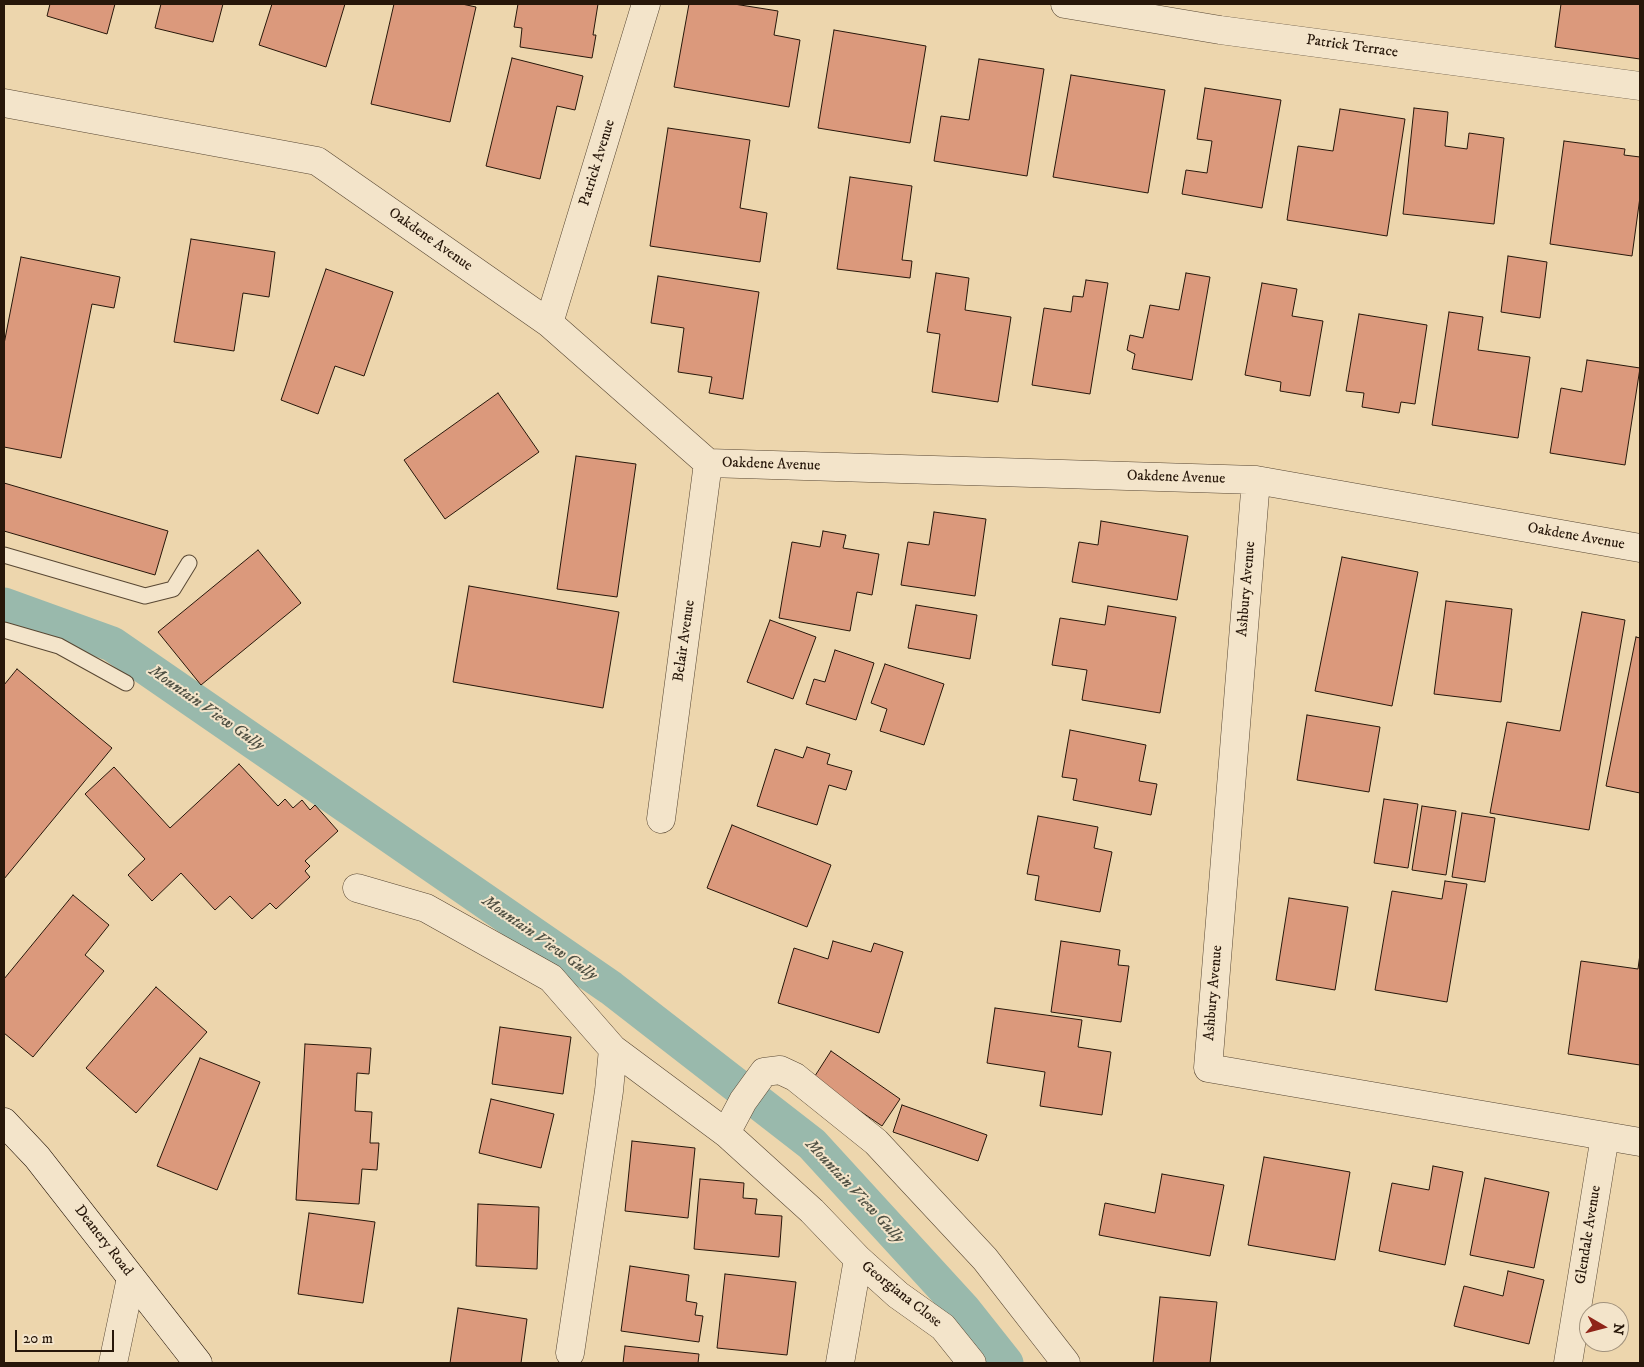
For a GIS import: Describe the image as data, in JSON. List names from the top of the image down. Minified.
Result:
{"streets":{"street":["Patrick Terrace","Patrick Avenue","Oakdene Avenue","Ashbury Avenue","Belair Avenue","Glendale Avenue","Deanery Road","Georgiana Close"]},"crossings":[["Patrick Avenue","Oakdene Avenue"],["Oakdene Avenue","Ashbury Avenue"],["Oakdene Avenue","Belair Avenue"],["Ashbury Avenue","Glendale Avenue"]],"water":["Mountain View Gully"],"scale_bar":"20 m","north":"right"}
